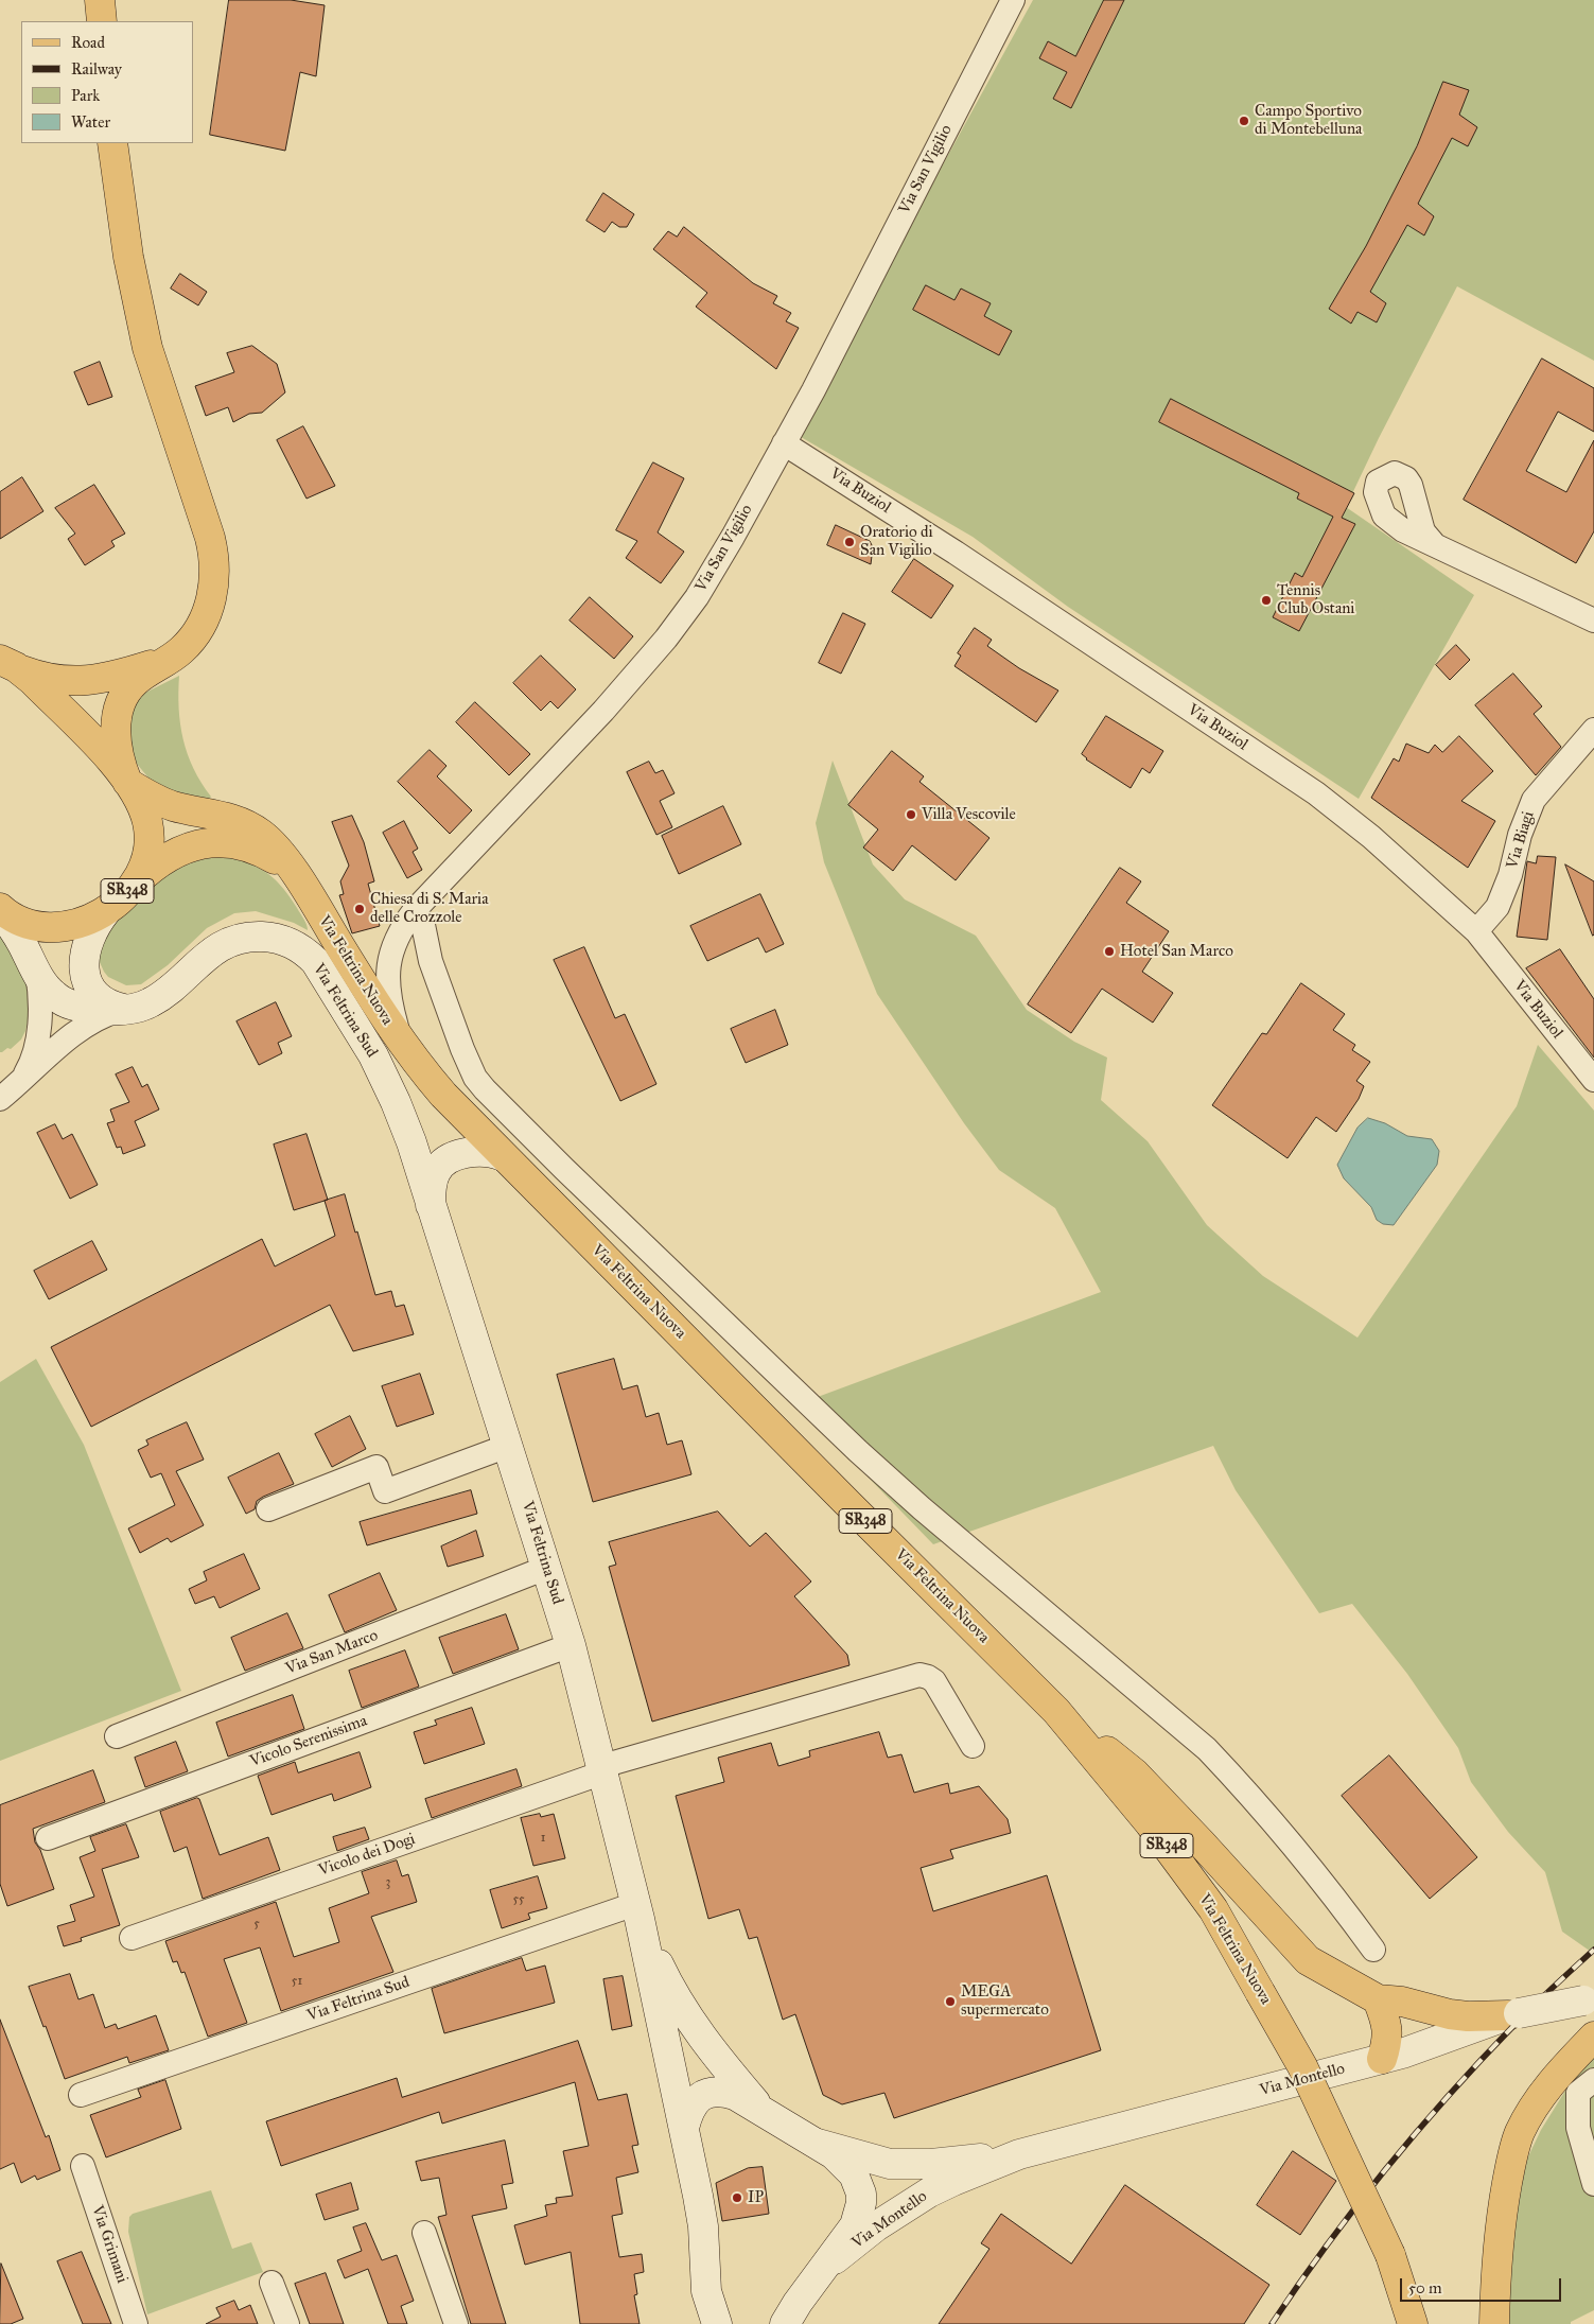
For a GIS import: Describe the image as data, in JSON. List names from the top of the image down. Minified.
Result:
{"streets":{"main road":["SR348","Via Feltrina Nuova","Via Feltrina Sud","Via Montello"],"street":["Via San Vigilio","Via Buziol","Via Biagi","Via San Marco","Vicolo Serenissima","Vicolo dei Dogi","Via Grimani"]},"crossings":[["Via San Vigilio","Via Buziol"],["Via San Vigilio","Via Feltrina Nuova"],["Via Buziol","Via Biagi"],["SR348","Via Feltrina Nuova"],["SR348","Via Feltrina Sud"],["Via Feltrina Nuova","Via Feltrina Sud"],["Via Feltrina Sud","Via San Marco"],["Via Feltrina Sud","Vicolo Serenissima"],["Via Feltrina Sud","Vicolo dei Dogi"]],"places":["Campo Sportivo di Montebelluna","Oratorio di San Vigilio","Tennis Club Ostani","Villa Vescovile","Chiesa di S. Maria delle Crozzole","Hotel San Marco","MEGA supermercato","IP"],"house_numbers":["1","3","55","5","51"],"legend":["Road","Railway","Park","Water"],"scale_bar":"50 m"}
